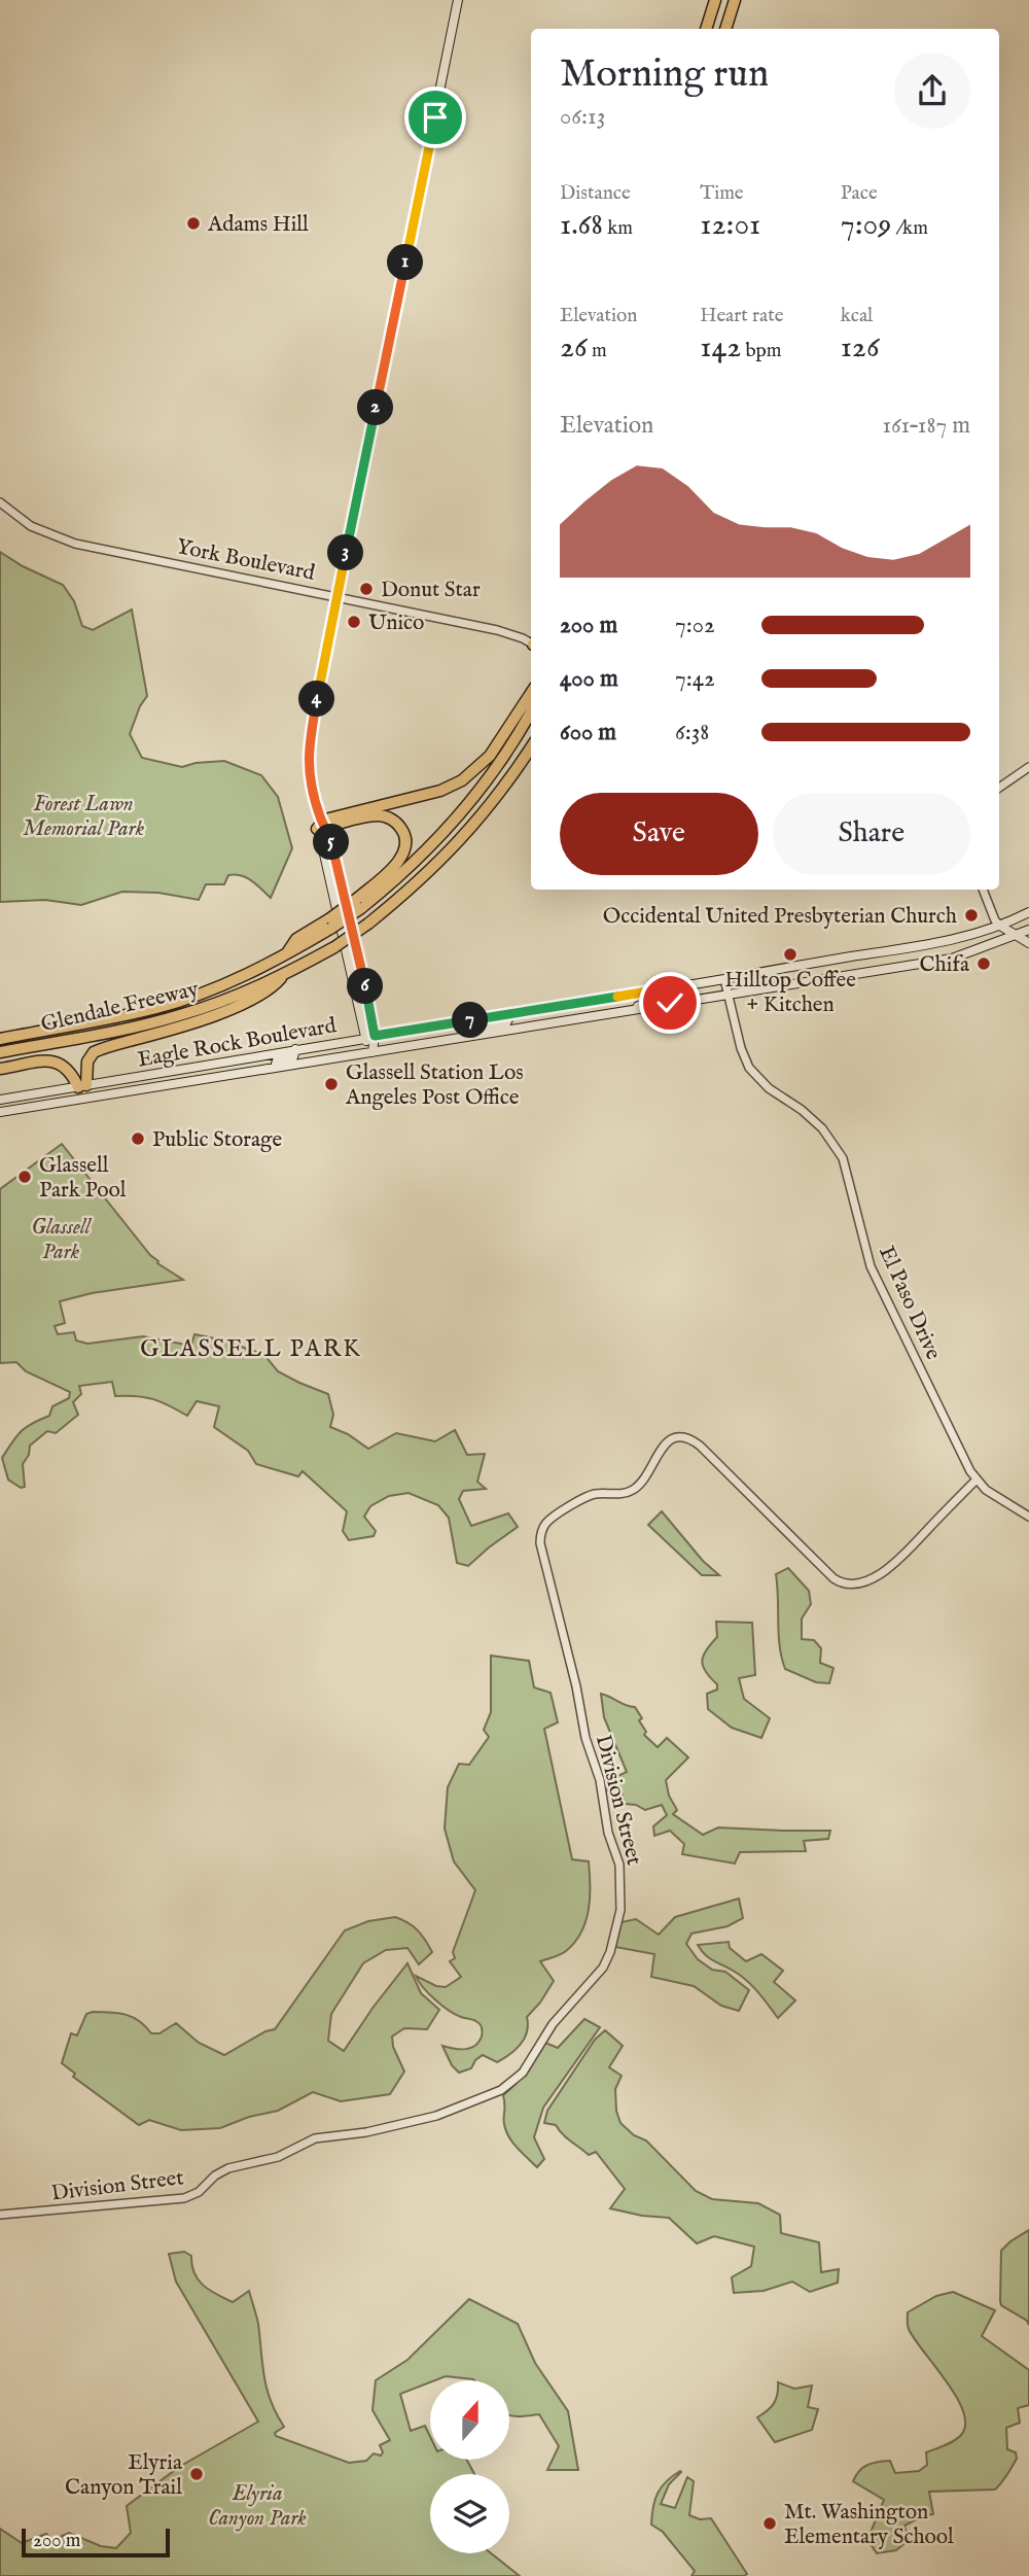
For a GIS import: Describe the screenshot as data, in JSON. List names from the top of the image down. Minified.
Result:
{"streets":{"highway":["Glendale Freeway"],"main road":["Eagle Rock Boulevard"],"street":["York Boulevard","El Paso Drive","Division Street"]},"crossings":[["Eagle Rock Boulevard","El Paso Drive"],["El Paso Drive","Division Street"]],"districts":["GLASSELL PARK"],"parks":["Forest Lawn Memorial Park","Glassell Park","Elyria Canyon Park"],"places":["Adams Hill","Donut Star","Unico","Occidental United Presbyterian Church","Hilltop Coffee + Kitchen","Chifa","Glassell Station Los Angeles Post Office","Public Storage","Glassell Park Pool","Elyria Canyon Trail","Mt. Washington Elementary School"],"scale_bar":"200 m","north":"top","page":{"heading":["Morning run","06:13"],"stats":[["Distance","1.68 km"],["Time","12:01"],["Pace","7:09 /km"],["Elevation","26 m"],["Heart rate","142 bpm"],["kcal","126"]],"pins":["1","2","3","4","5","6","7"],"chart":["Elevation","161–187 m"],"list":[{"name":"200 m","note":"7:02"},{"name":"400 m","note":"7:42"},{"name":"600 m","note":"6:38"}],"buttons":["Save","Share"],"scale":"200 m"}}
